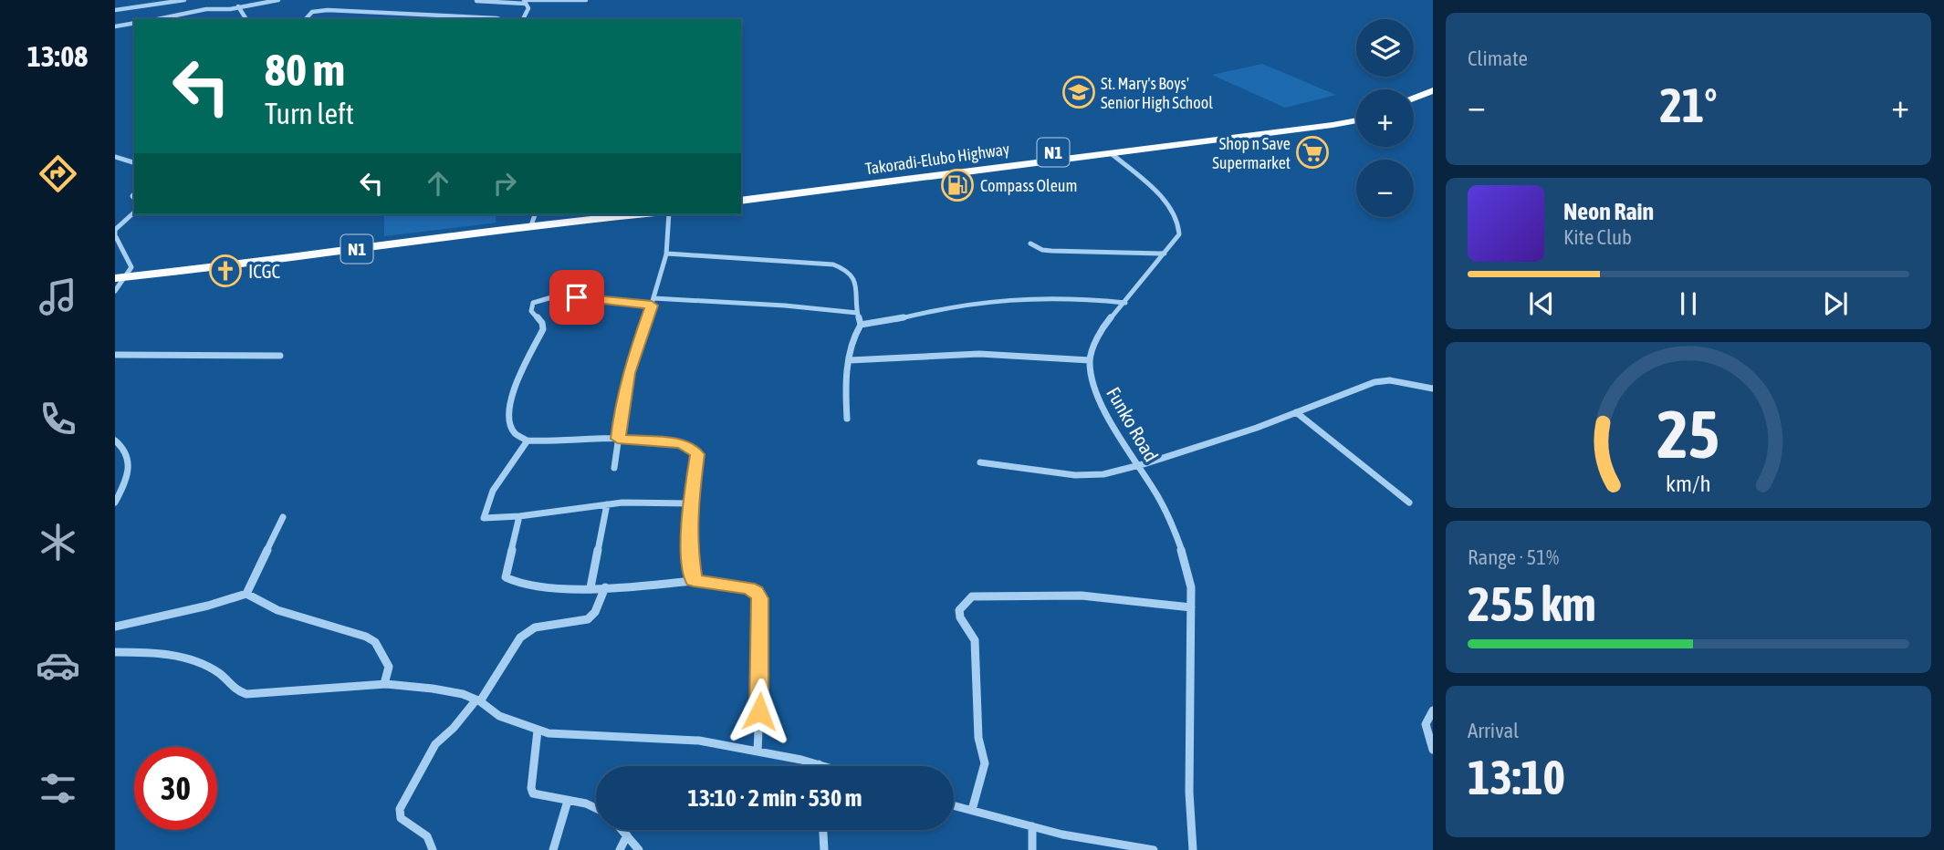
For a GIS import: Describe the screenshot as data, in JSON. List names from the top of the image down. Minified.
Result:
{"streets":{"highway":["N1","Takoradi-Elubo Highway"],"street":["Funko Road"]},"places":{"school or university":["St. Mary's Boys' Senior High School"],"supermarket":["Shop n Save Supermarket"],"fuel station":["Compass Oleum"],"church":["ICGC"]},"page":{"tabs":"13:08","tile":["Climate",["Range · 51%","255 km"],["Arrival","13:10"]],"map_buttons":["+","−"],"turn":["80 m","Turn left"],"heat":["−","21°","+"],"song":["Neon Rain","Kite Club"],"limit":"30","trip":"13:10 · 2 min · 530 m","gauge":["25","km/h"]}}
